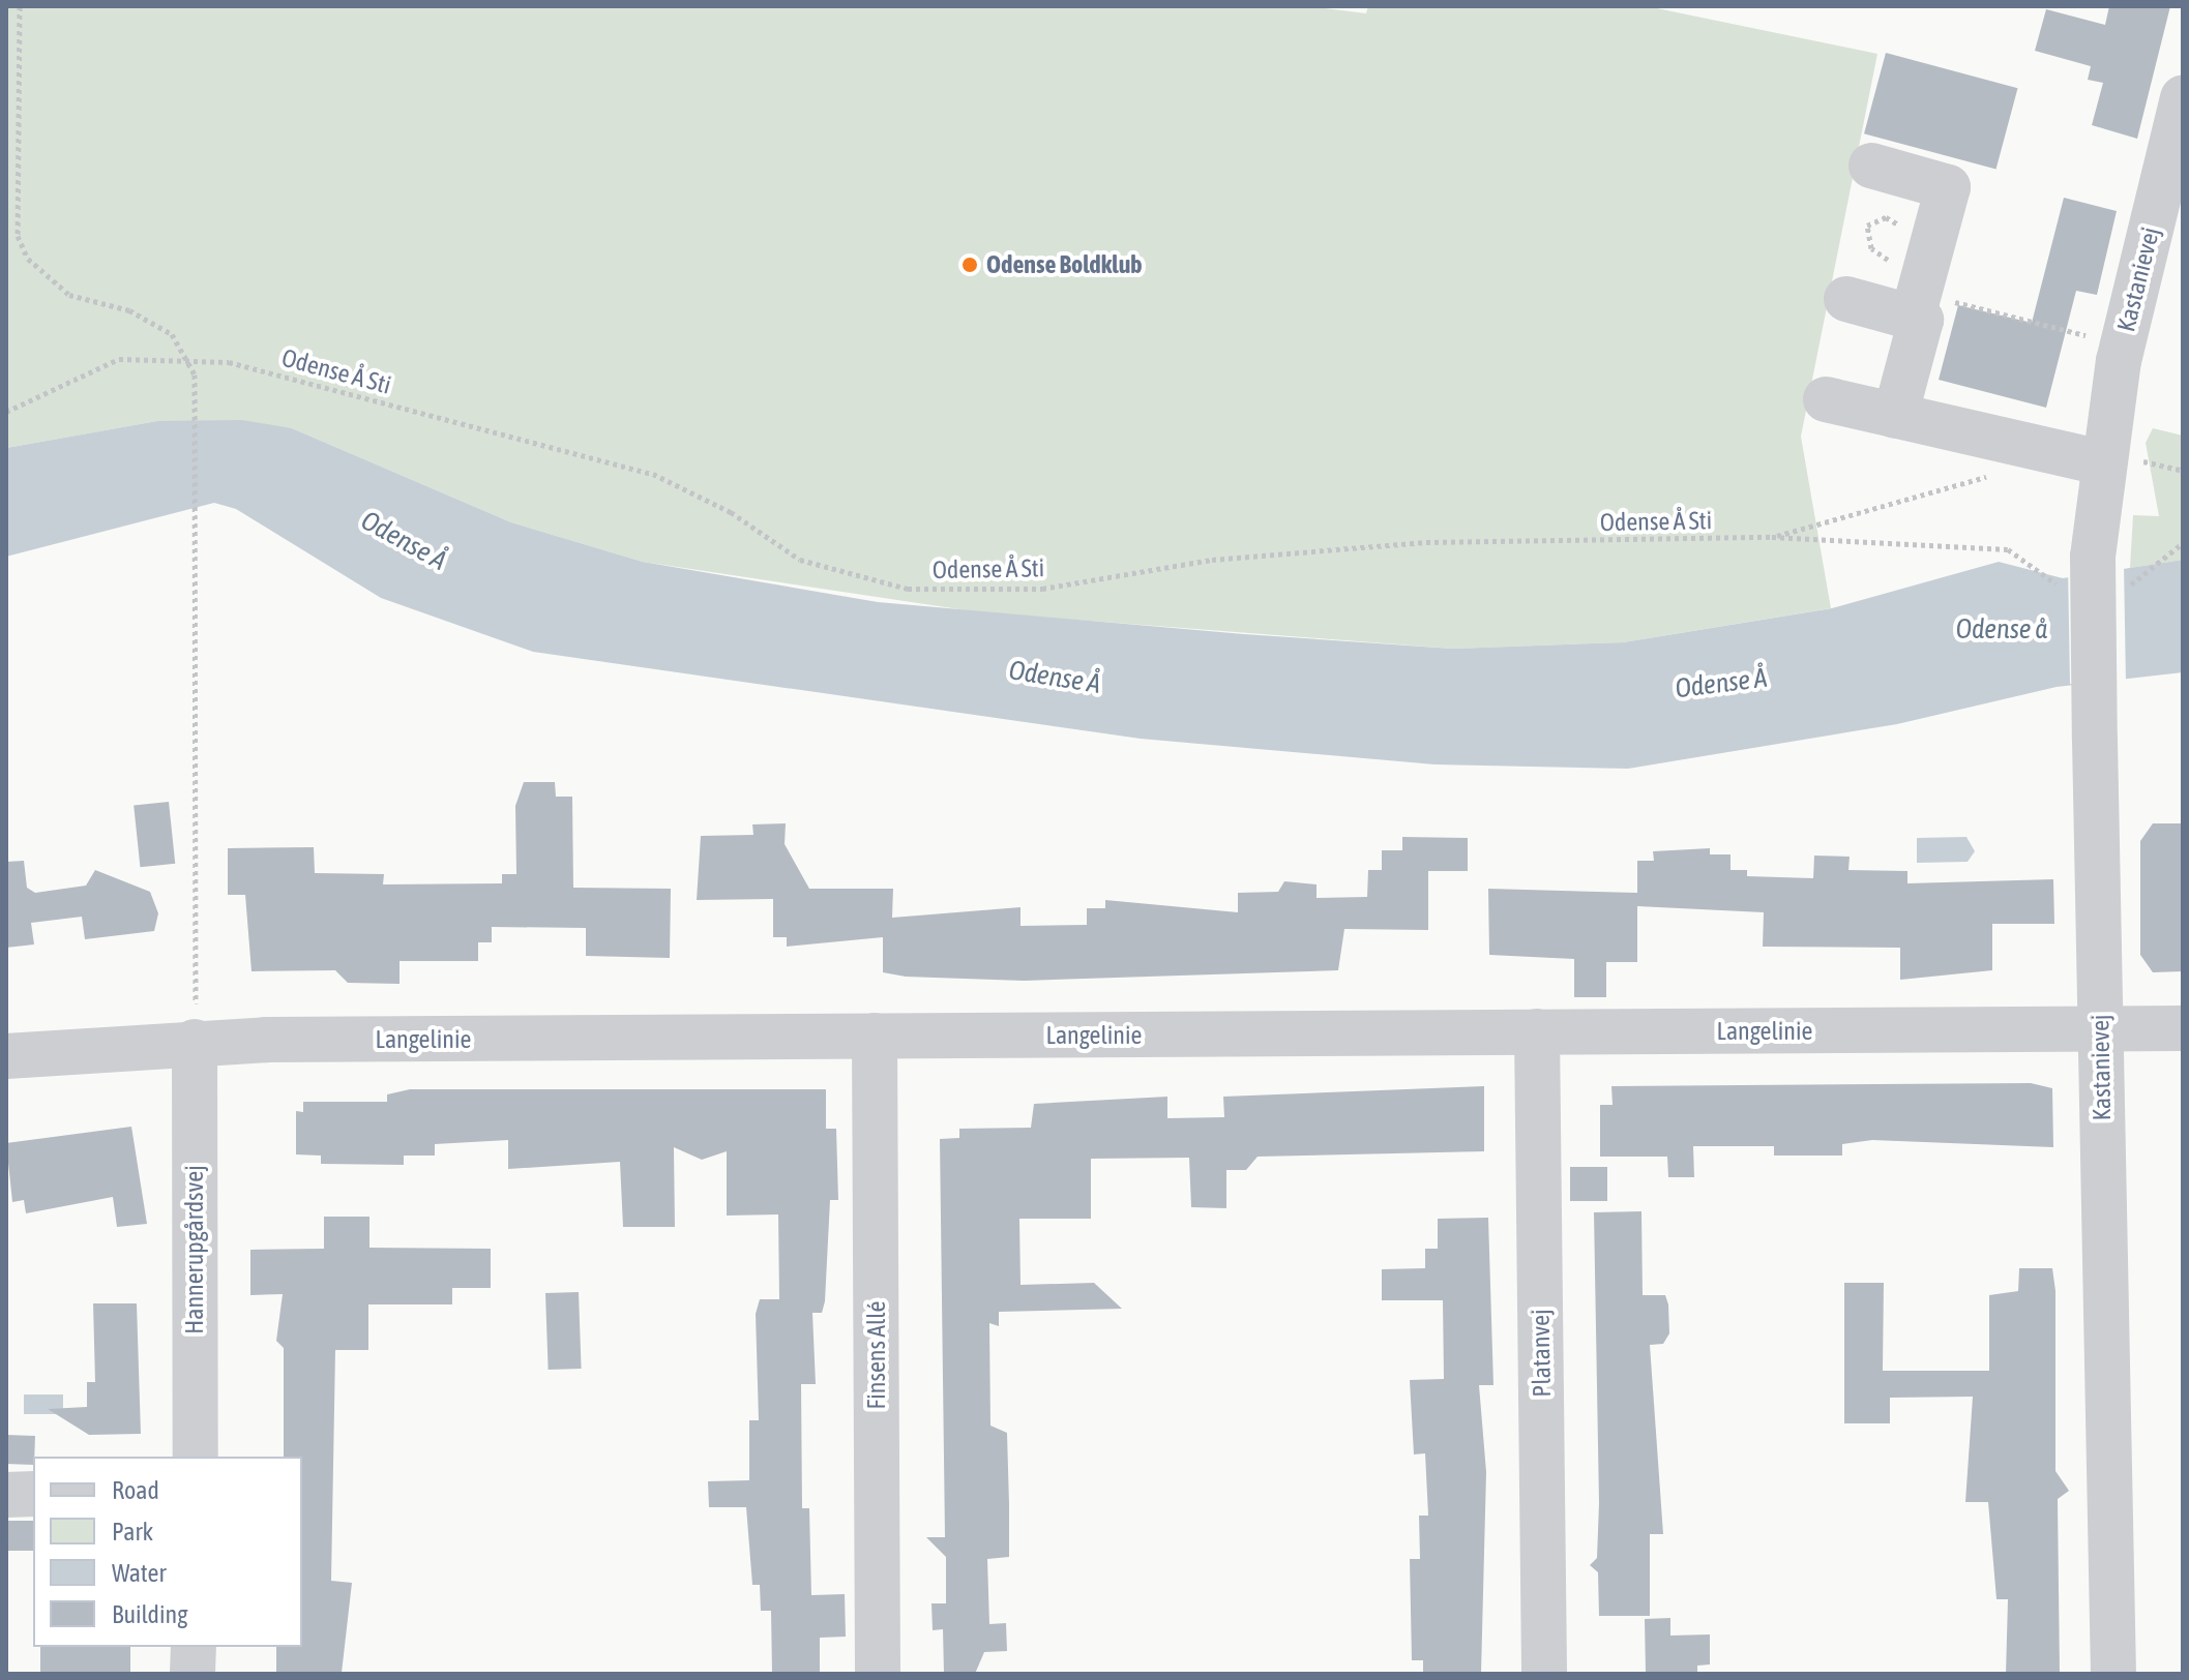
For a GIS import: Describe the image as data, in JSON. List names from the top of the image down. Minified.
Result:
{"streets":{"street":["Kastanievej","Langelinie","Hannerupgårdsvej","Platanvej","Finsens Allé"],"path":["Odense Å Sti"]},"crossings":[["Kastanievej","Langelinie"],["Langelinie","Hannerupgårdsvej"],["Langelinie","Platanvej"],["Langelinie","Finsens Allé"]],"water":["Odense Å","Odense å"],"places":["Odense Boldklub"],"legend":["Road","Park","Water","Building"]}
